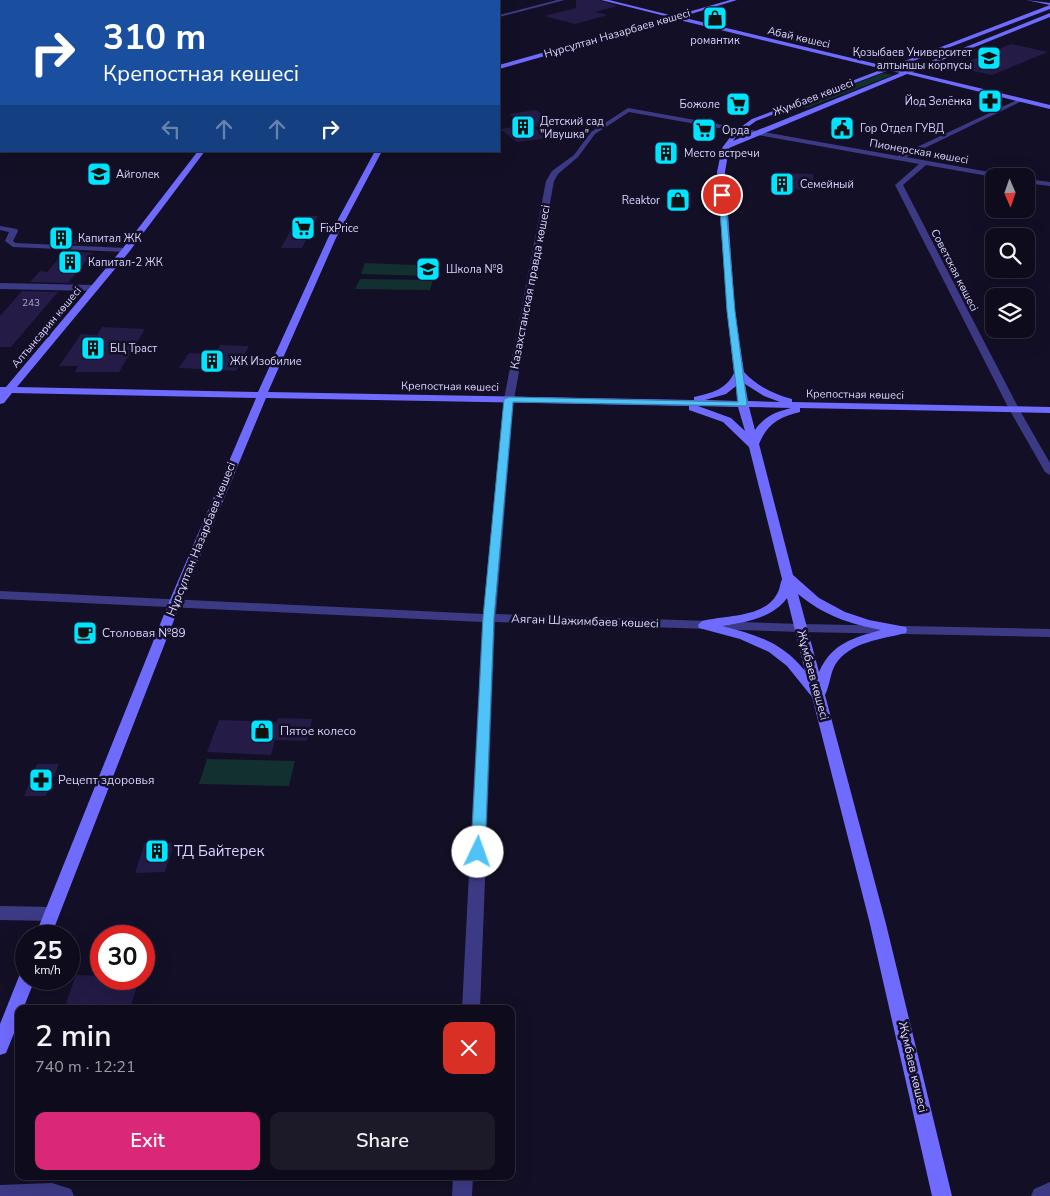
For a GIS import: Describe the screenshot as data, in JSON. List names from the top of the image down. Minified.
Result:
{"streets":{"main road":["Нұрсұлтан Назарбаев көшесі","Абай көшесі","Жұмбаев көшесі","Алтынсарин көшесі","Крепостная көшесі"],"street":["Пионерская көшесі","Советская көшесі","Казахстанская правда көшесі","Аяган Шажимбаев көшесі"]},"crossings":[["Нұрсұлтан Назарбаев көшесі","Абай көшесі"],["Нұрсұлтан Назарбаев көшесі","Крепостная көшесі"],["Нұрсұлтан Назарбаев көшесі","Аяган Шажимбаев көшесі"],["Абай көшесі","Жұмбаев көшесі"],["Жұмбаев көшесі","Пионерская көшесі"],["Жұмбаев көшесі","Крепостная көшесі"],["Жұмбаев көшесі","Аяган Шажимбаев көшесі"],["Пионерская көшесі","Советская көшесі"],["Пионерская көшесі","Казахстанская правда көшесі"],["Советская көшесі","Крепостная көшесі"],["Казахстанская правда көшесі","Крепостная көшесі"],["Казахстанская правда көшесі","Аяган Шажимбаев көшесі"],["Алтынсарин көшесі","Крепостная көшесі"]],"places":{"shop":["романтик","Reaktor","Пятое колесо"],"school or university":["Қозыбаев Университет алтыншы корпусы","Айголек","Школа №8"],"pharmacy":["Йод Зелёнка","Рецепт здоровья"],"supermarket":["Божоле","Орда","FixPrice"],"building":["Детский сад \"Ивушка\"","Место встречи","Семейный","Капитал ЖК","Капитал-2 ЖК","БЦ Траст","ЖК Изобилие","ТД Байтерек"],"public building":["Гор Отдел ГУВД"],"cafe":["Столовая №89"]},"house_numbers":["243"],"north":"bottom","page":{"turn":["310 m","Крепостная көшесі"],"speed":"25 km/h","limit":"30","heading":["2 min","740 m · 12:21"],"buttons":["Exit","Share"]}}
